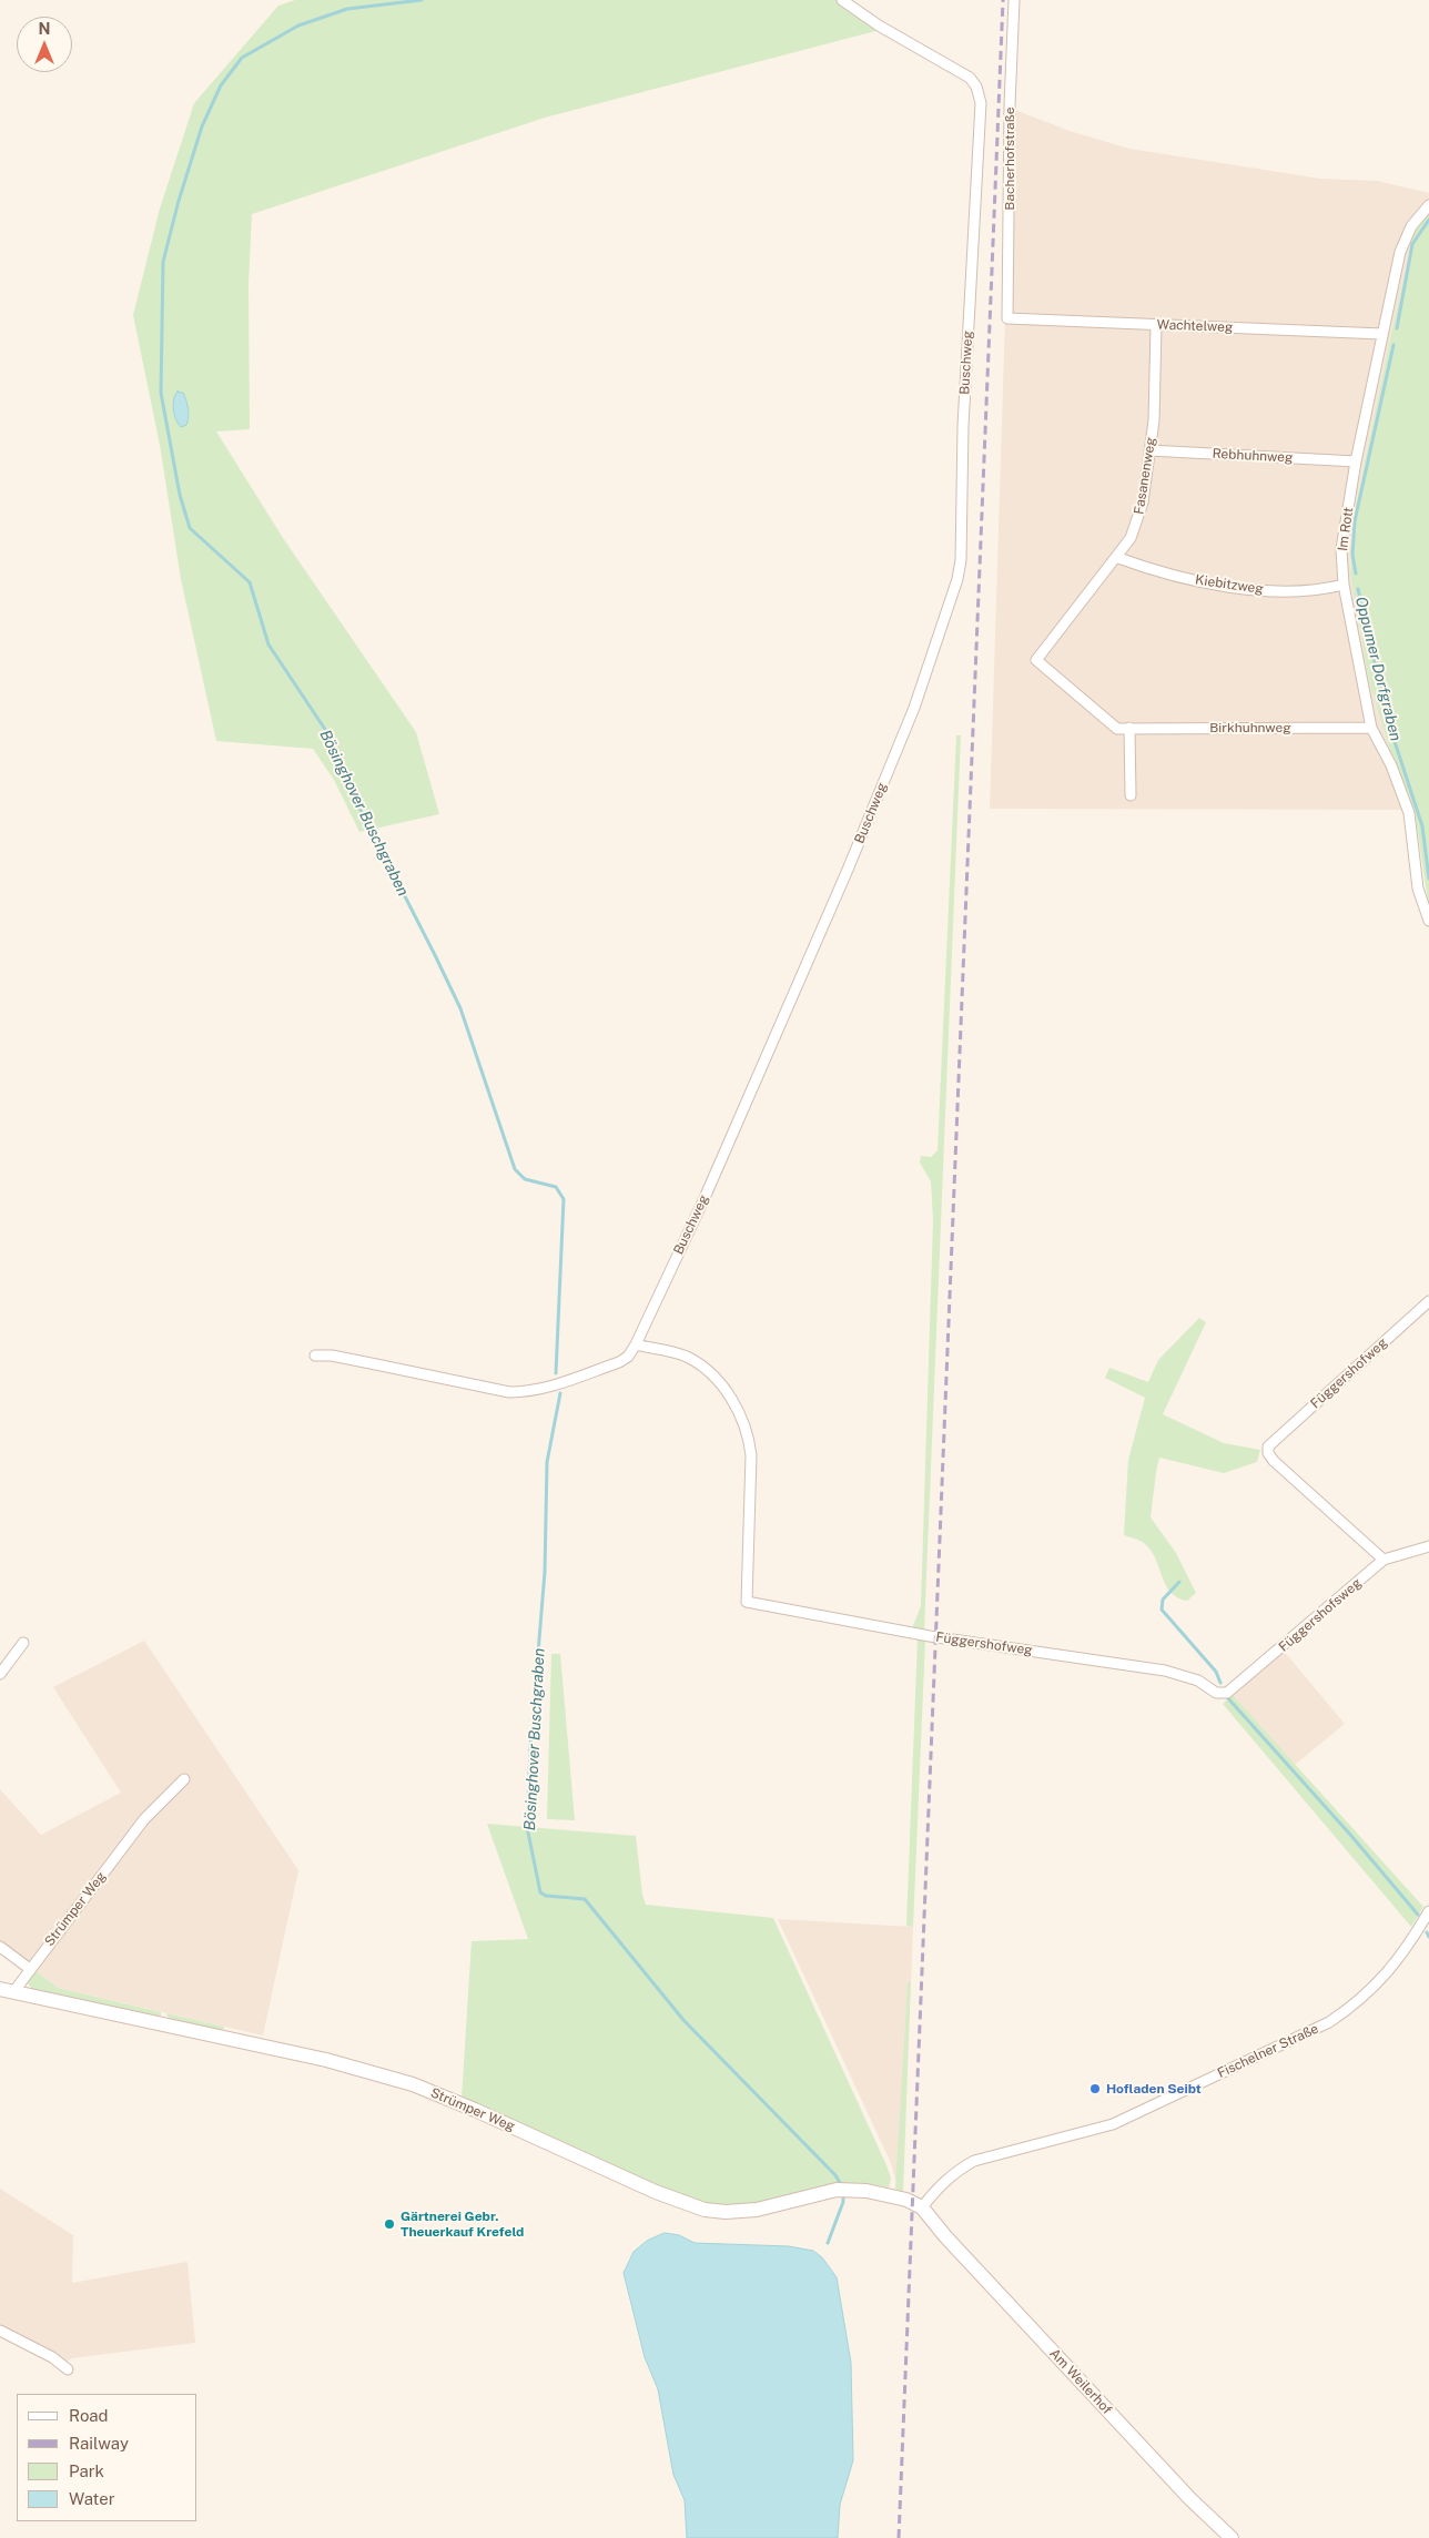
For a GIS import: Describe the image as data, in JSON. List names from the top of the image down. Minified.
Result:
{"streets":{"street":["Bacherhofstraße","Wachtelweg","Buschweg","Rebhuhnweg","Fasanenweg","Im Rott","Kiebitzweg","Birkhuhnweg","Függershofweg","Függershofsweg","Strümper Weg","Fischelner Straße","Am Weilerhof"]},"crossings":[["Bacherhofstraße","Wachtelweg"],["Wachtelweg","Fasanenweg"],["Wachtelweg","Im Rott"],["Buschweg","Függershofweg"],["Rebhuhnweg","Fasanenweg"],["Rebhuhnweg","Im Rott"],["Fasanenweg","Kiebitzweg"],["Fasanenweg","Birkhuhnweg"],["Im Rott","Kiebitzweg"],["Im Rott","Birkhuhnweg"],["Függershofweg","Függershofsweg"],["Strümper Weg","Fischelner Straße"],["Strümper Weg","Am Weilerhof"],["Fischelner Straße","Am Weilerhof"]],"water":["Oppumer Dorfgraben","Bösinghover Buschgraben"],"places":["Hofladen Seibt","Gärtnerei Gebr. Theuerkauf Krefeld"],"legend":["Road","Railway","Park","Water"],"north":"top"}
